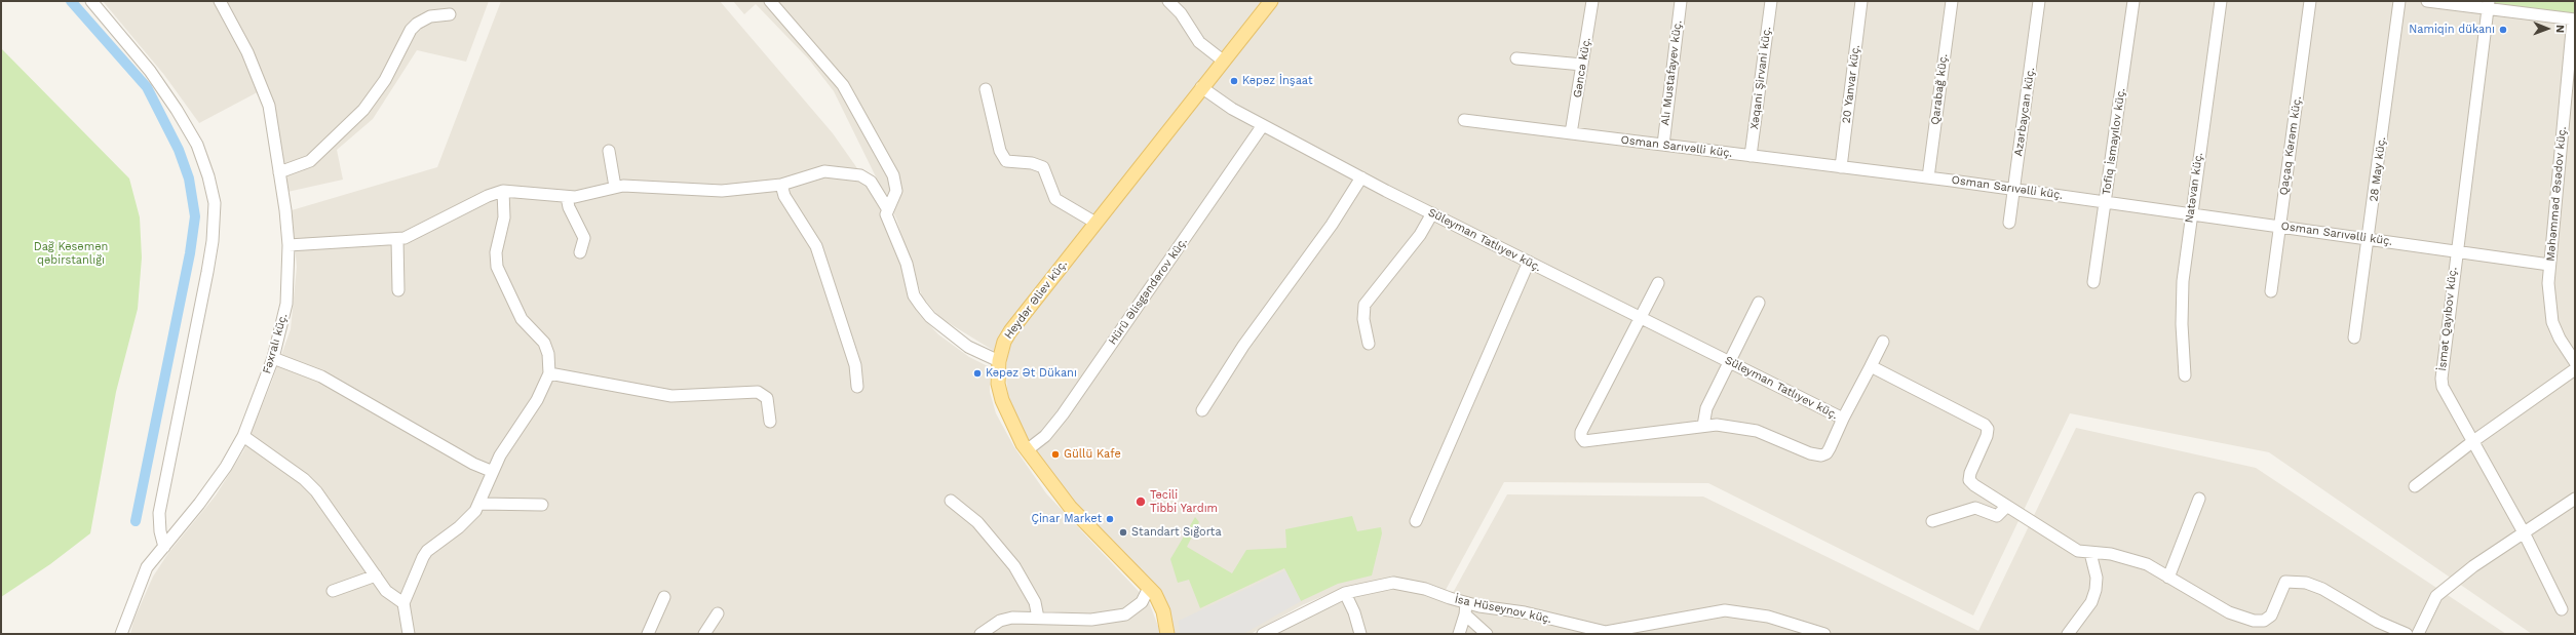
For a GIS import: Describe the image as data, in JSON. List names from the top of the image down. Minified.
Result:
{"streets":{"main road":["Heydər Əliev küç."],"street":["Gəncə küç.","Alı Mustafayev küç.","Xəqani Şirvani küç.","20 Yanvar küç.","Qarabağ küç.","Azərbaycan küç.","Tofiq İsmayılov küç.","Qaçaq Kərəm küç.","Osman Sarıvəlli küç.","28 May küç.","Natəvan küç.","Məhəmməd Əsədov küç.","Süleyman Tatlıyev küç.","Hürü Əlisgəndərov küç.","İsmət Qayıbov küç.","Fəxralı küç.","İsa Hüseynov küç."]},"crossings":[["Gəncə küç.","Osman Sarıvəlli küç."],["Alı Mustafayev küç.","Osman Sarıvəlli küç."],["Xəqani Şirvani küç.","Osman Sarıvəlli küç."],["20 Yanvar küç.","Osman Sarıvəlli küç."],["Qarabağ küç.","Osman Sarıvəlli küç."],["Azərbaycan küç.","Osman Sarıvəlli küç."],["Tofiq İsmayılov küç.","Osman Sarıvəlli küç."],["Qaçaq Kərəm küç.","Osman Sarıvəlli küç."],["Osman Sarıvəlli küç.","28 May küç."],["Osman Sarıvəlli küç.","Natəvan küç."],["Osman Sarıvəlli küç.","Məhəmməd Əsədov küç."],["Osman Sarıvəlli küç.","İsmət Qayıbov küç."],["Süleyman Tatlıyev küç.","Hürü Əlisgəndərov küç."],["Süleyman Tatlıyev küç.","Heydər Əliev küç."],["Hürü Əlisgəndərov küç.","Heydər Əliev küç."]],"parks":["Dağ Kəsəmən qəbirstanlığı"],"places":["Namiqin dükanı","Kəpəz İnşaat","Kəpəz Ət Dükanı","Güllü Kafe","Təcili Tibbi Yardım","Çinar Market","Standart Sığorta"],"north":"right"}
